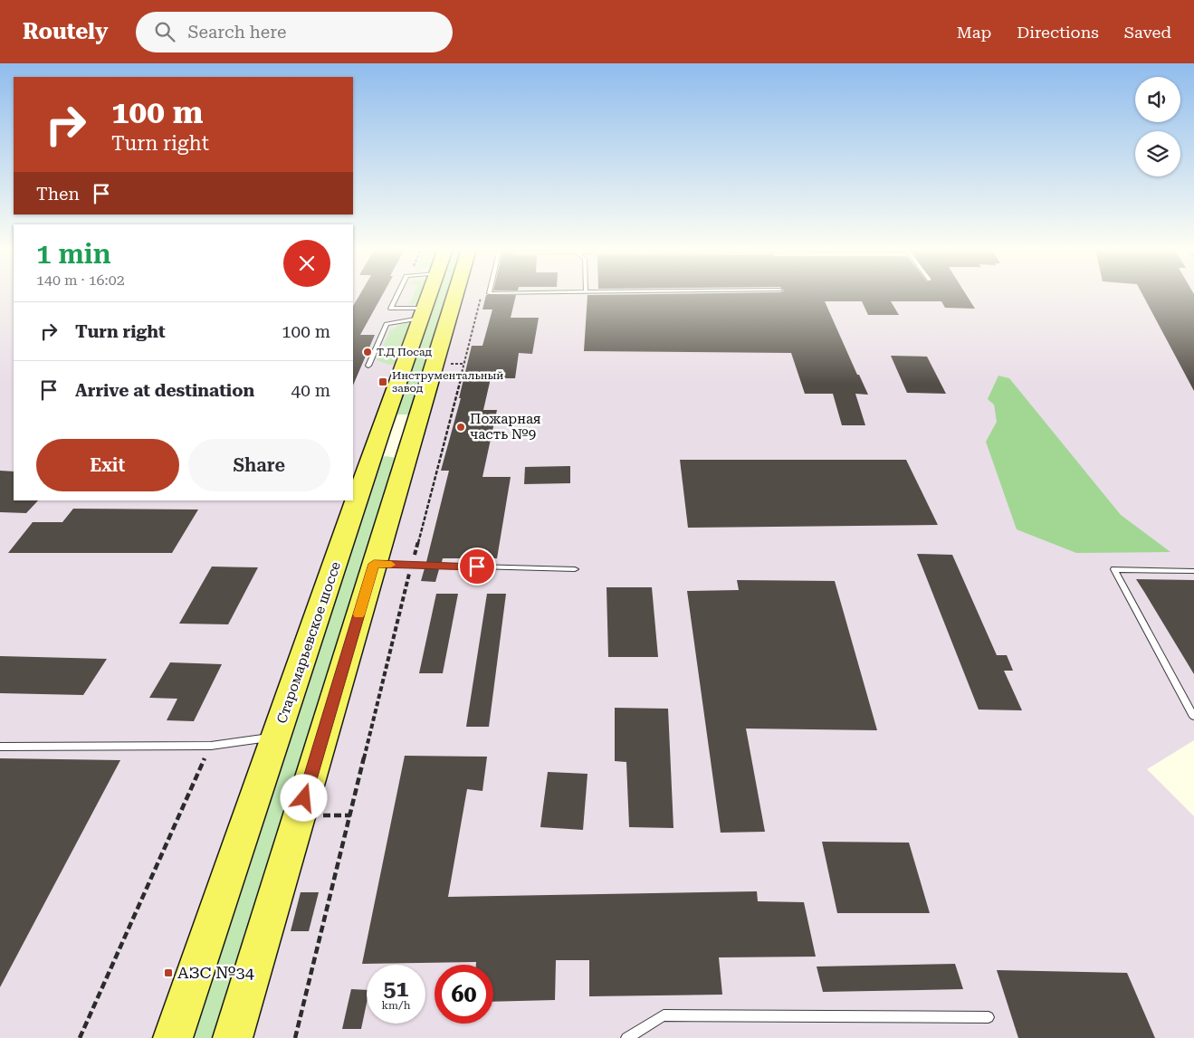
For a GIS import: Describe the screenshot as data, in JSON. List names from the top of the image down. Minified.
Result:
{"streets":{"main road":["Старомарьевское шоссе"]},"places":{"other":["Т.Д Посад","Пожарная часть №9"],"transit":["Инструментальный завод","АЗС №34"]},"page":{"header":"Routely","search":"Search here","nav":["Map","Directions","Saved"],"turn":["100 m","Turn right"],"then":"Then","heading":["1 min","140 m · 16:02"],"list":[{"name":"Turn right","value":"100 m"},{"name":"Arrive at destination","value":"40 m"}],"buttons":["Exit","Share"],"speed":"51 km/h","limit":"60"}}
